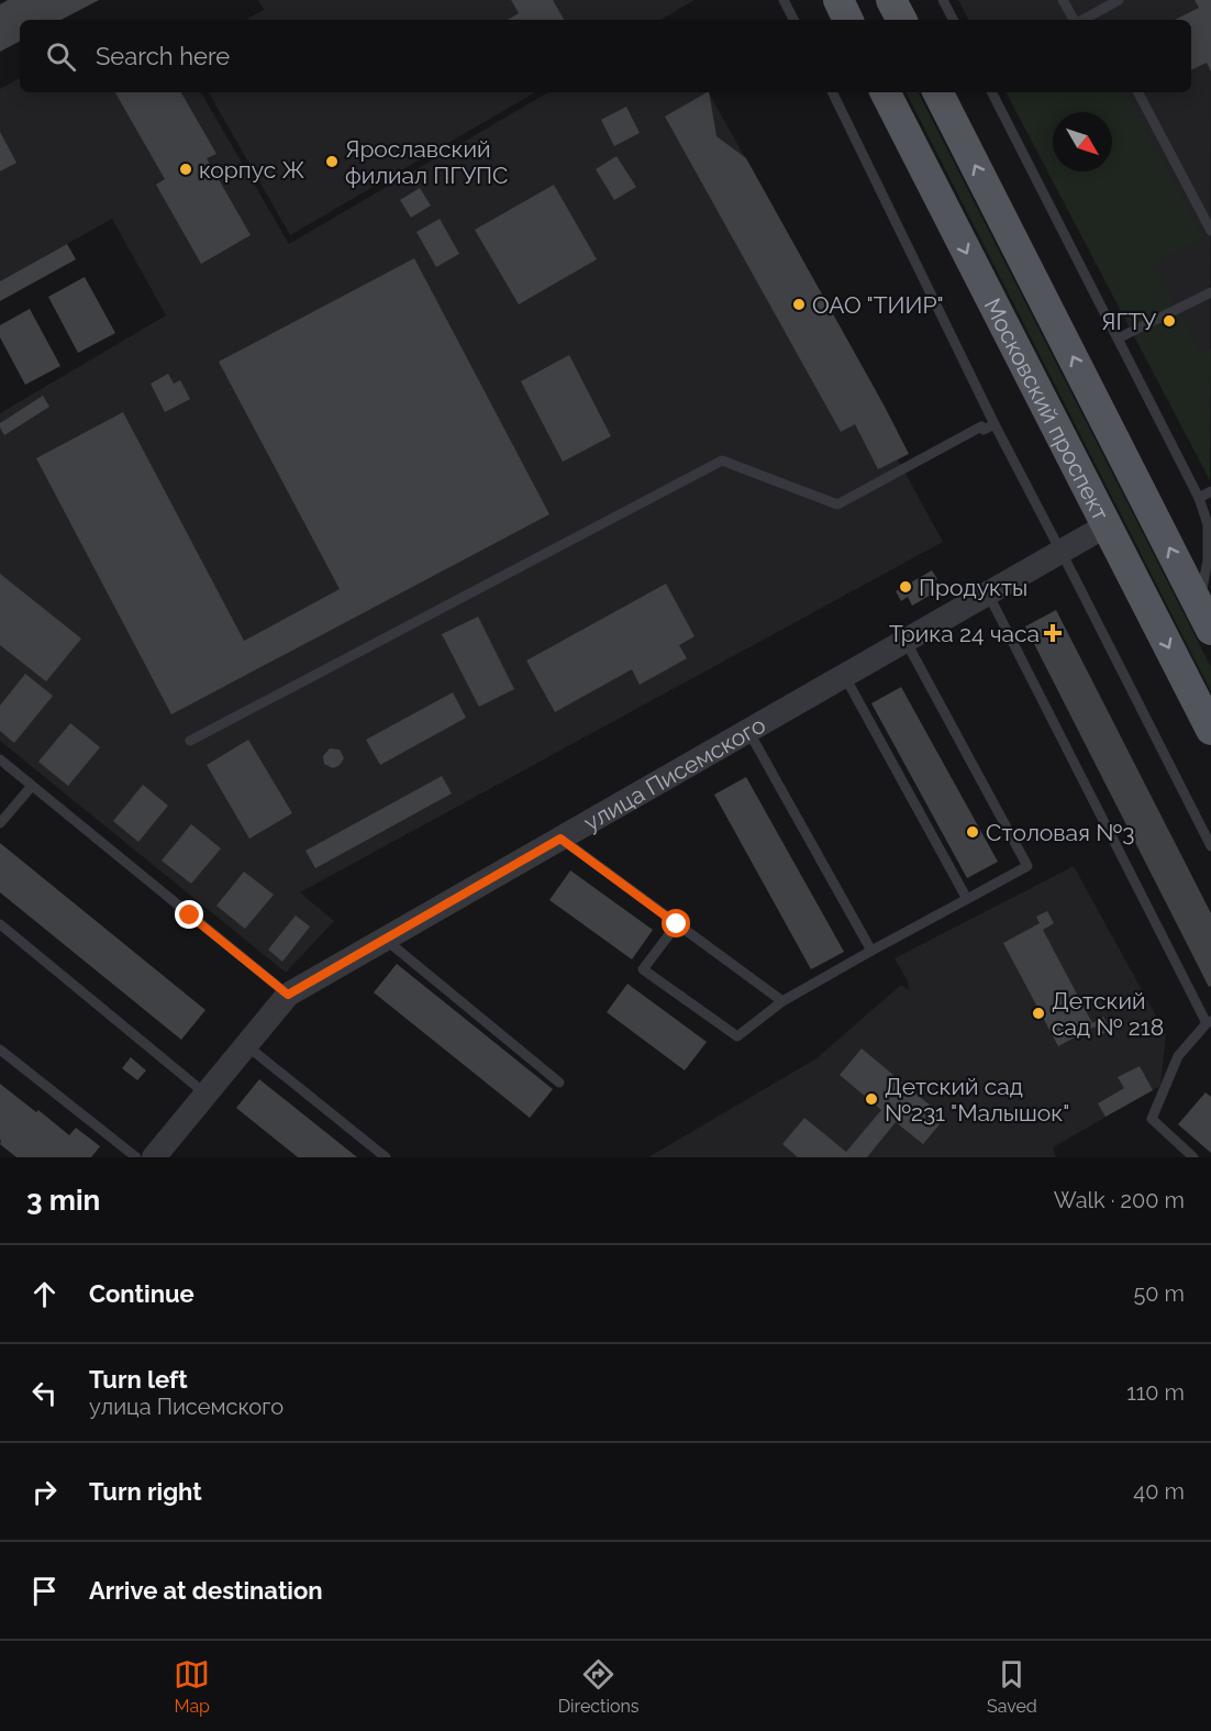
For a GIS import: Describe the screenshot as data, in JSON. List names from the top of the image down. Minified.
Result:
{"streets":{"main road":["Московский проспект"],"street":["улица Писемского"]},"crossings":[["Московский проспект","улица Писемского"]],"places":{"other":["Ярославский филиал ПГУПС","корпус Ж","ОАО \"ТИИР\"","ЯГТУ","Продукты","Столовая №3","Детский сад № 218","Детский сад №231 \"Малышок\""],"health":["Трика 24 часа"]},"north":"bottom right","page":{"search":"Search here","heading":["3 min","Walk · 200 m"],"list":[["Continue","50 m"],["Turn left","улица Писемского","110 m"],["Turn right","40 m"],"Arrive at destination"],"nav":["Map","Directions","Saved"]}}
